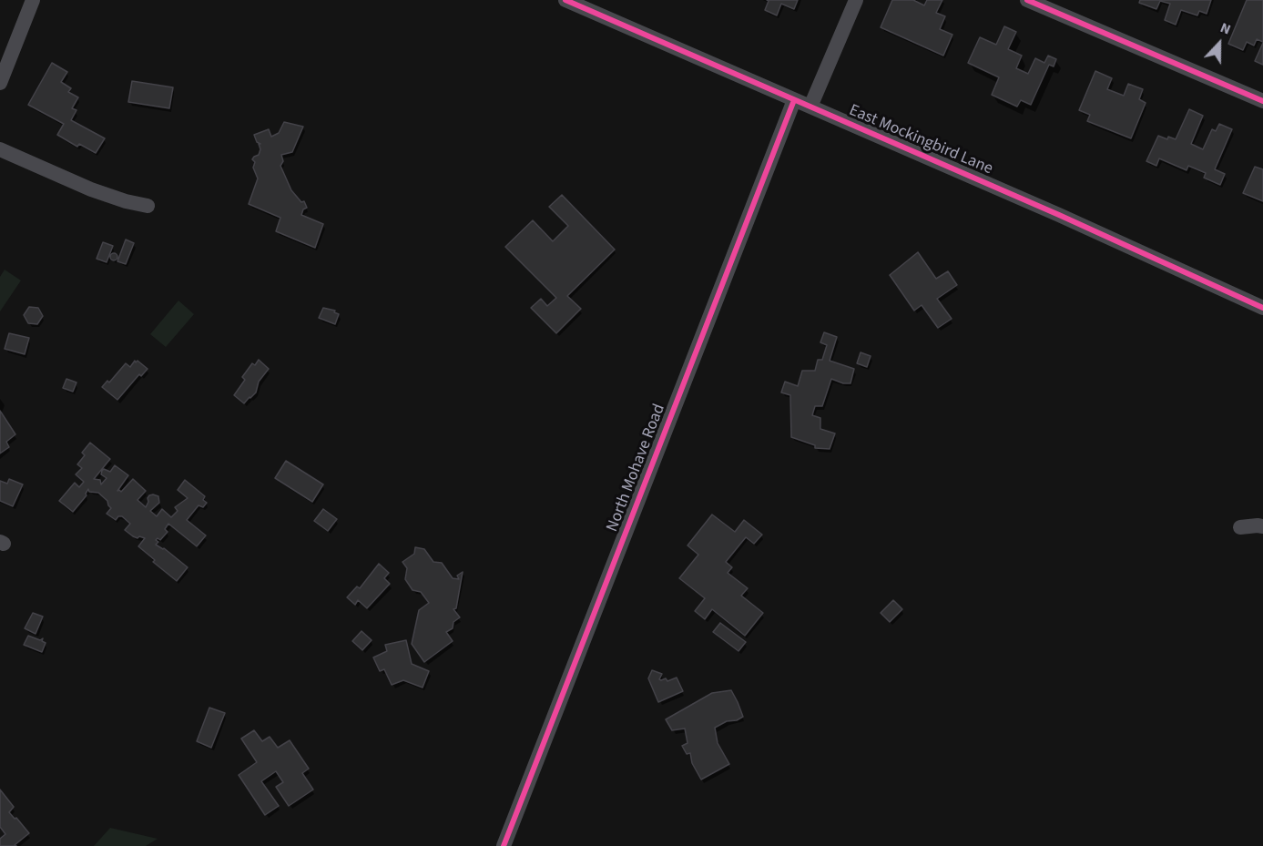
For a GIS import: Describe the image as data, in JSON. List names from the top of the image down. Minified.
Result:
{"streets":{"street":["East Mockingbird Lane","North Mohave Road"]},"crossings":[["East Mockingbird Lane","North Mohave Road"]],"north":"top"}
